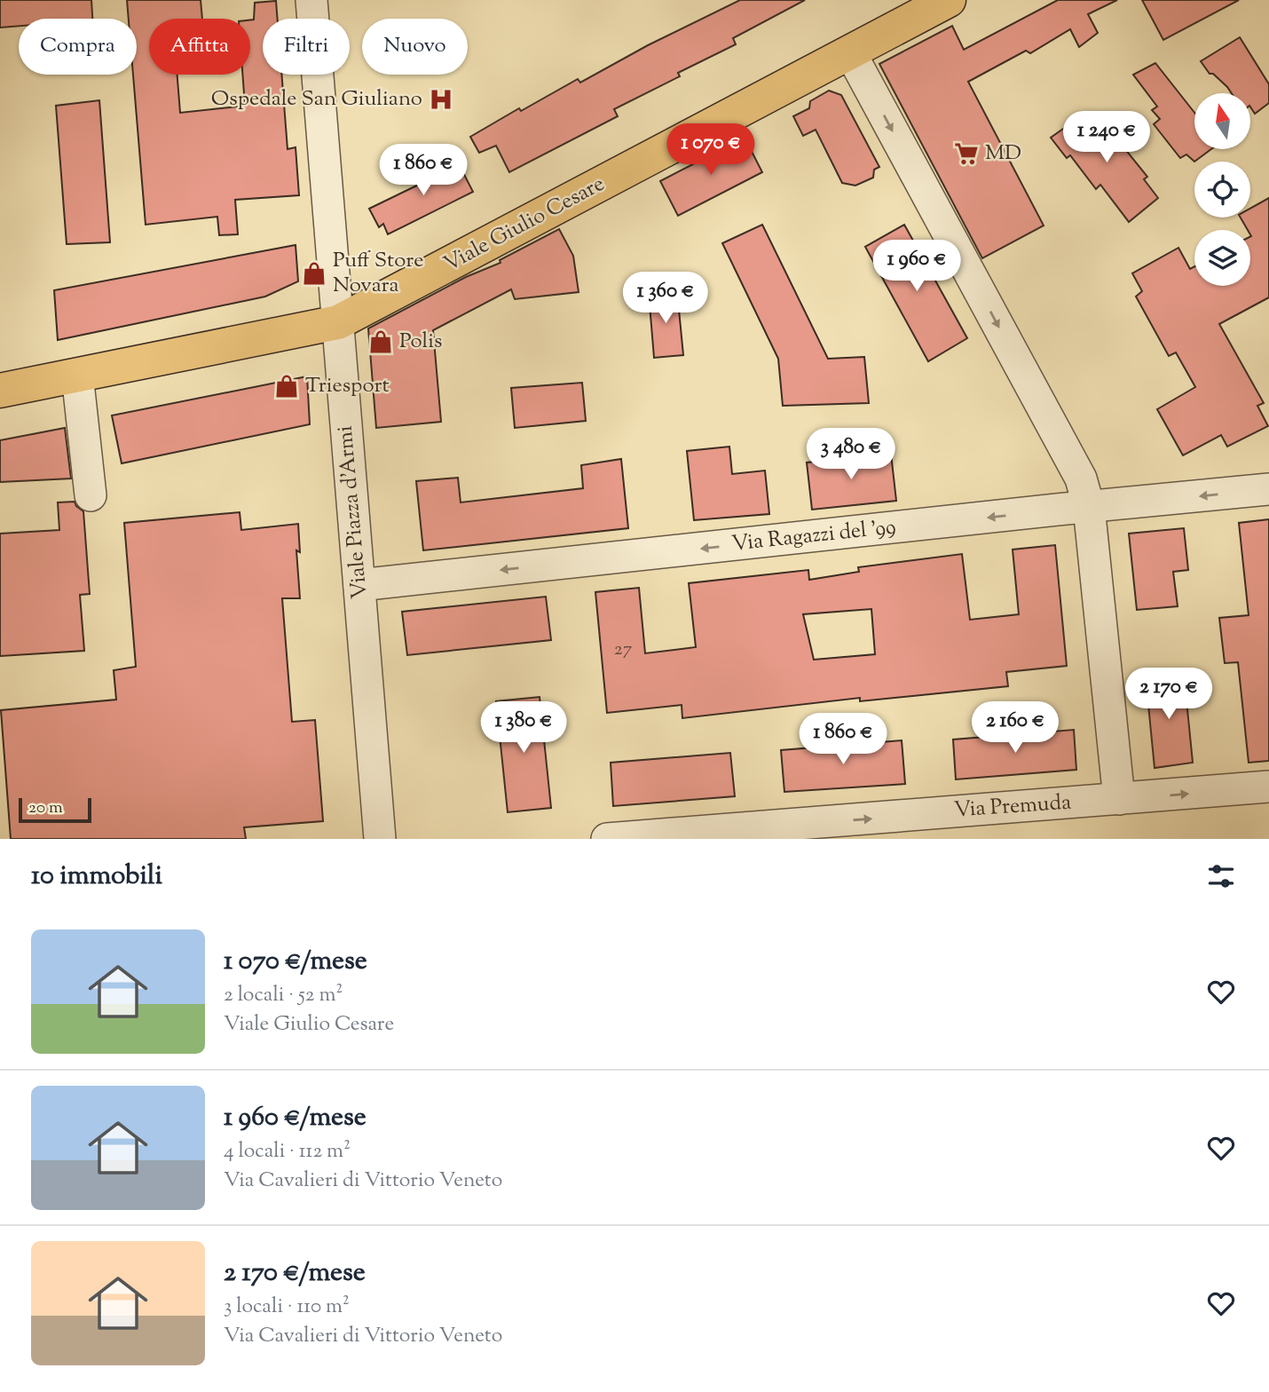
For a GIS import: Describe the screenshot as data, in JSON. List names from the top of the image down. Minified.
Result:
{"streets":{"main road":["Viale Giulio Cesare"],"street":["Viale Piazza d'Armi","Via Ragazzi del '99","Via Premuda"]},"crossings":[["Viale Giulio Cesare","Viale Piazza d'Armi"],["Viale Piazza d'Armi","Via Ragazzi del '99"]],"one_way":["Via Ragazzi del '99","Via Premuda"],"places":{"hospital":["Ospedale San Giuliano"],"supermarket":["MD"],"shop":["Puff Store Novara","Polis","Triesport"]},"house_numbers":["27"],"scale_bar":"20 m","north":"top","page":{"chip":["Compra","Affitta","Filtri","Nuovo"],"price":["1 240 €","1 070 €","1 860 €","1 960 €","1 360 €","3 480 €","2 170 €","1 380 €","2 160 €","1 860 €"],"scale":"20 m","heading":"10 immobili","list":[{"name":"1 070 €/mese","note":"2 locali · 52 m² · Viale Giulio Cesare"},{"name":"1 960 €/mese","note":"4 locali · 112 m² · Via Cavalieri di Vittorio Veneto"},{"name":"2 170 €/mese","note":"3 locali · 110 m² · Via Cavalieri di Vittorio Veneto"}]}}
